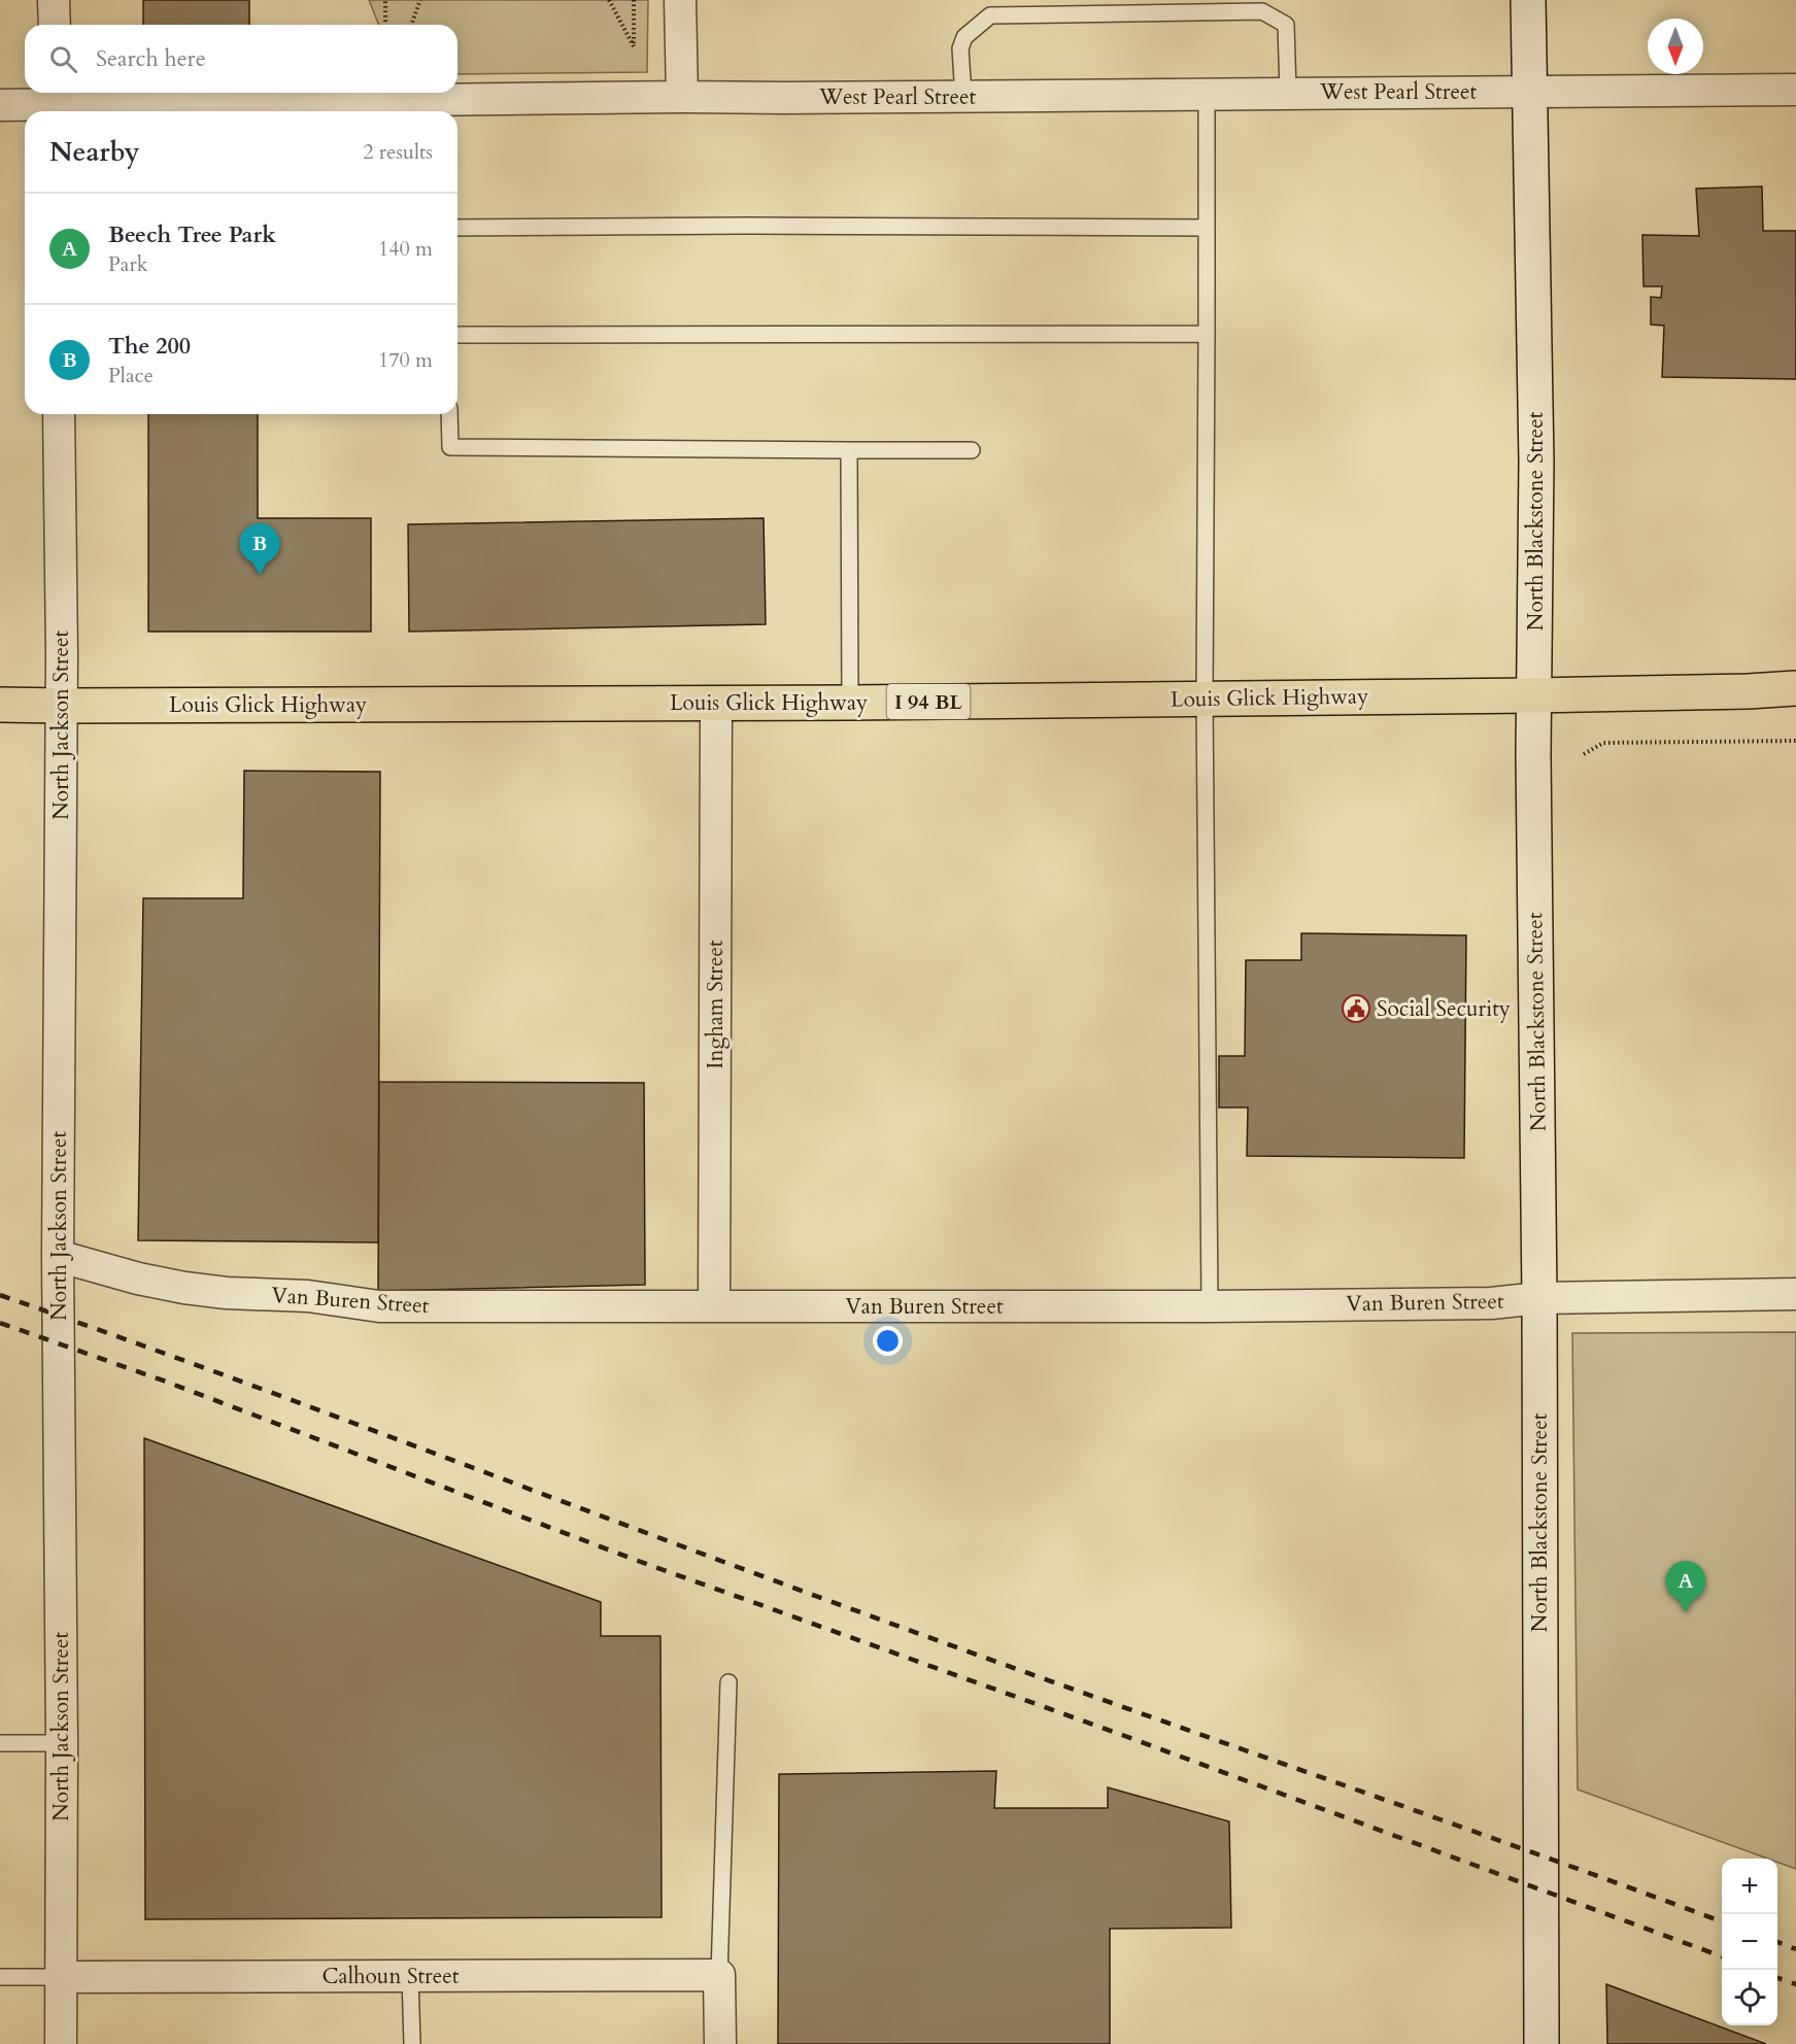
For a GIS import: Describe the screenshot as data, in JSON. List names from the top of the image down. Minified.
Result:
{"streets":{"main road":["North Blackstone Street","Louis Glick Highway","I 94 BL"],"street":["West Pearl Street","North Jackson Street","Ingham Street","Van Buren Street","Calhoun Street"]},"crossings":[["West Pearl Street","North Blackstone Street"],["North Blackstone Street","Louis Glick Highway"],["North Blackstone Street","Van Buren Street"],["Louis Glick Highway","North Jackson Street"],["Louis Glick Highway","Ingham Street"],["North Jackson Street","Van Buren Street"],["North Jackson Street","Calhoun Street"],["Ingham Street","Van Buren Street"]],"places":{"public building":["Social Security"]},"north":"bottom","page":{"search":"Search here","heading":["Nearby","2 results"],"list":[{"mark":"A","name":"Beech Tree Park","note":"Park","value":"140 m"},{"mark":"B","name":"The 200","note":"Place","value":"170 m"}],"pins":["B","A"],"map_buttons":["+","−"]}}
